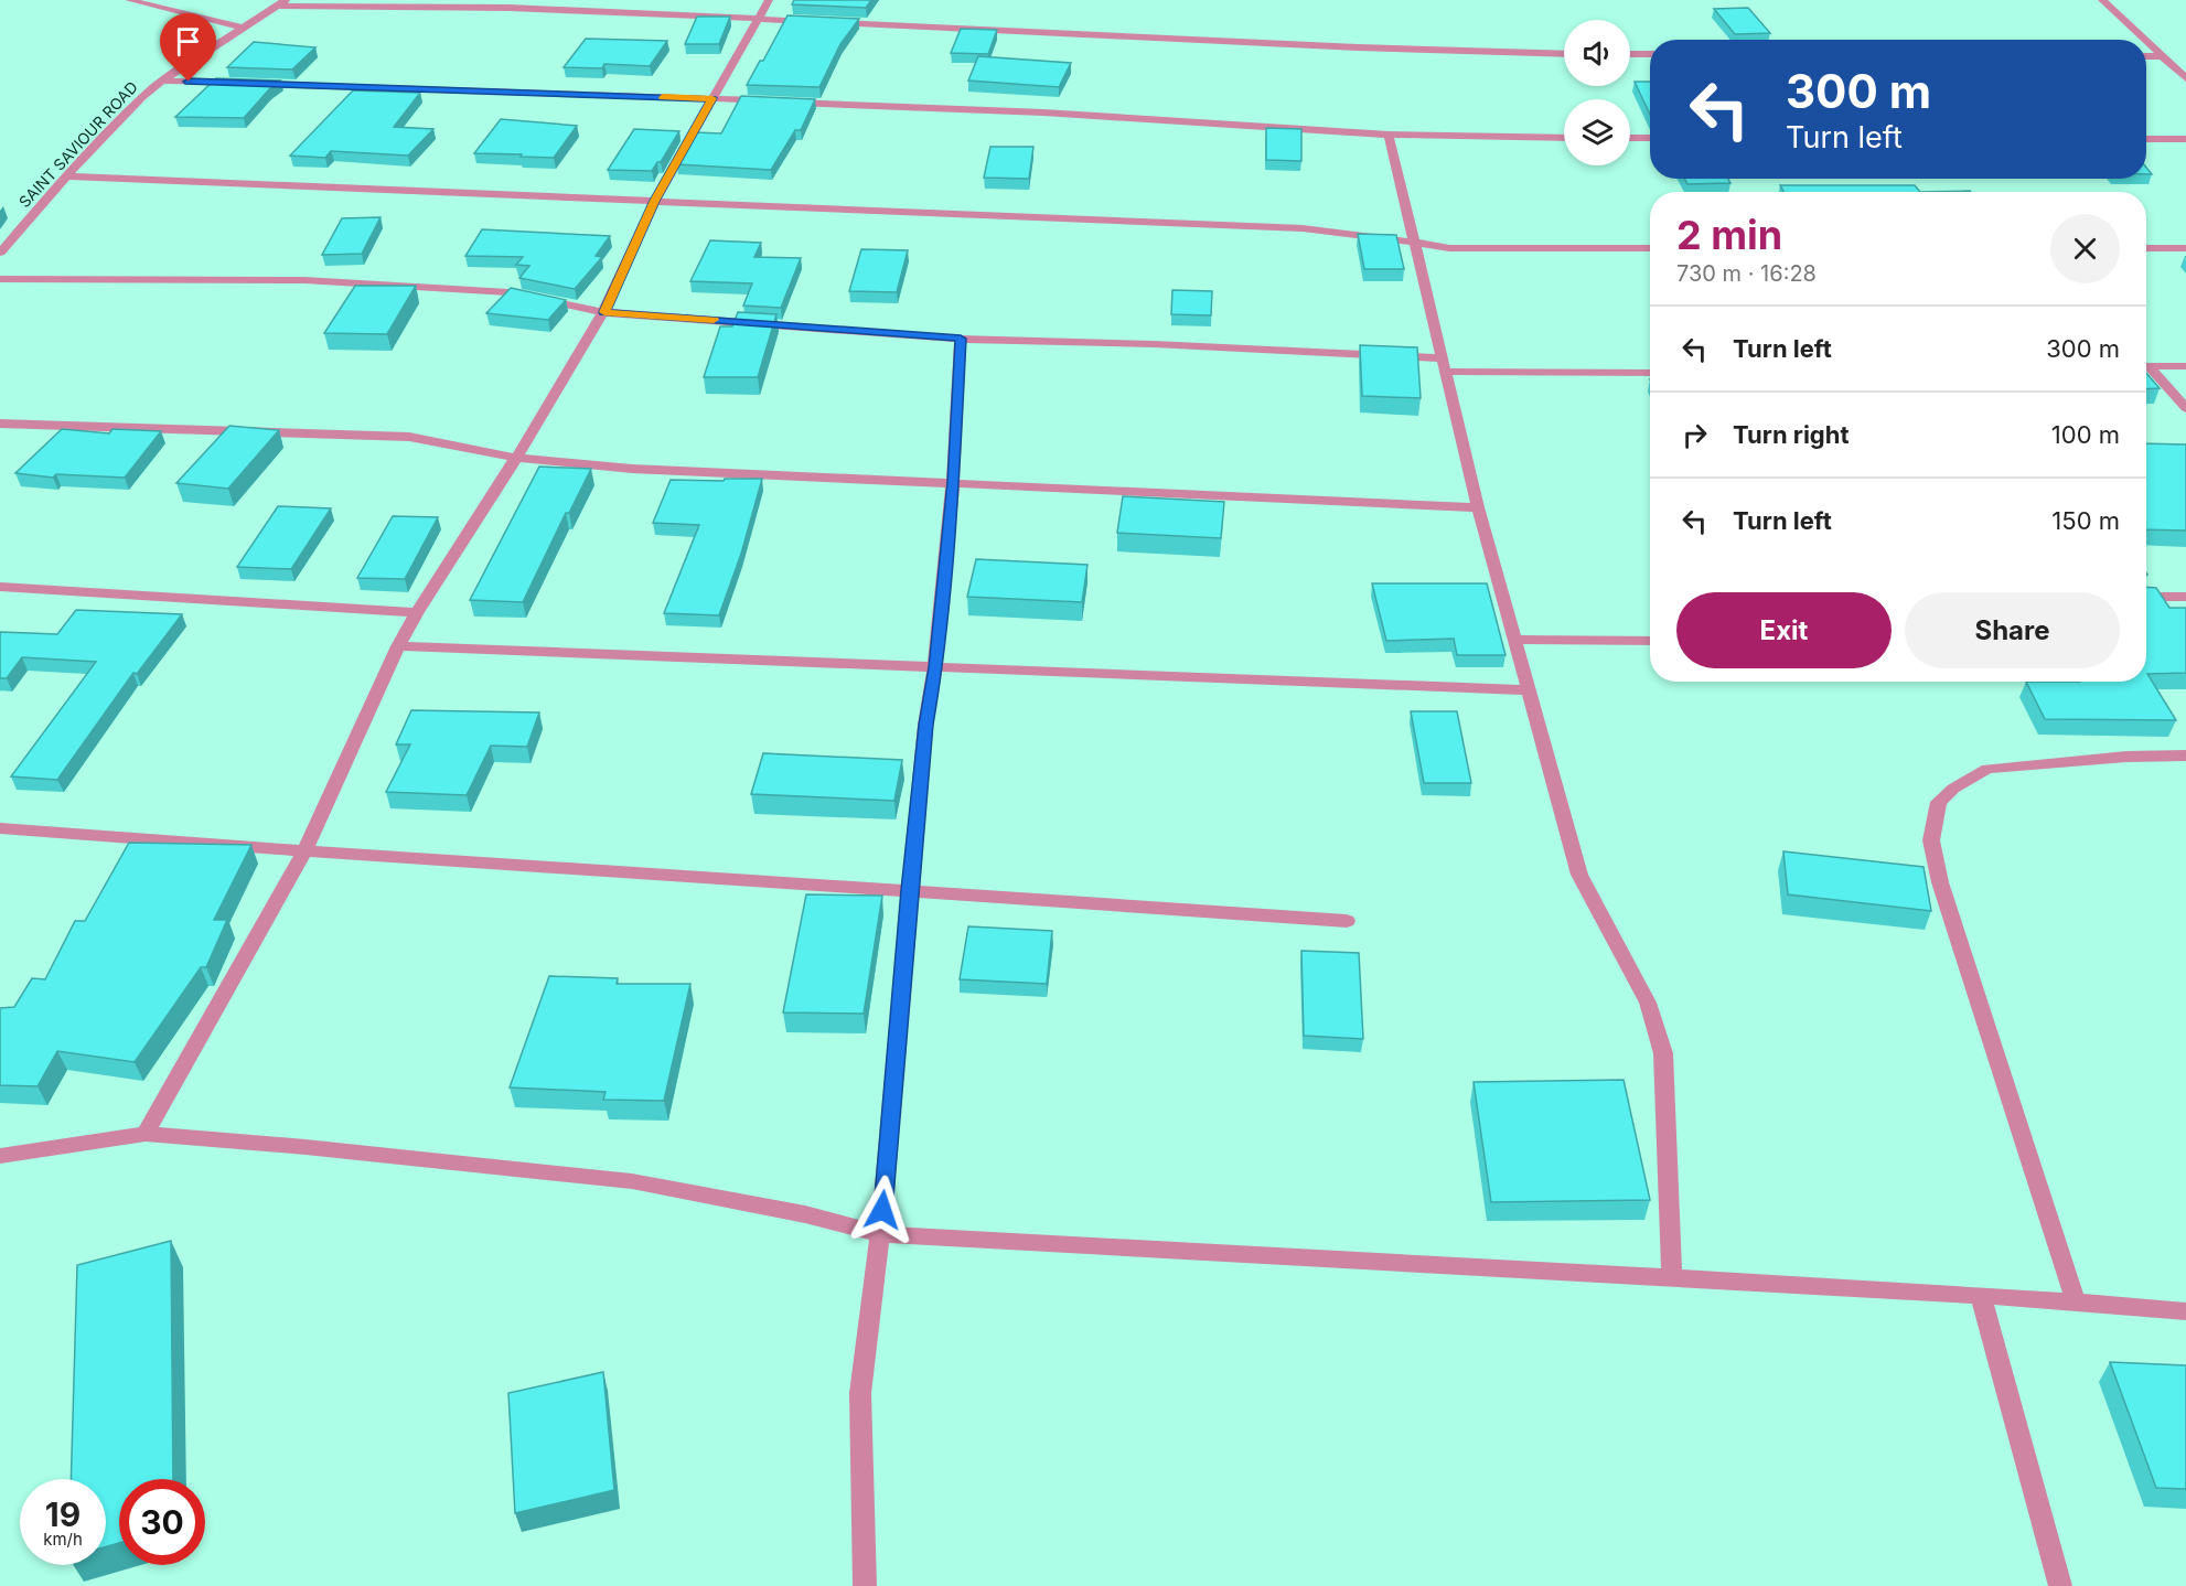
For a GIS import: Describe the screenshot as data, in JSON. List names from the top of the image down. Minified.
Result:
{"streets":{"street":["SAINT SAVIOUR ROAD"]},"page":{"turn":["300 m","Turn left"],"heading":["2 min","730 m · 16:28"],"list":[{"name":"Turn left","value":"300 m"},{"name":"Turn right","value":"100 m"},{"name":"Turn left","value":"150 m"}],"buttons":["Exit","Share"],"speed":"19 km/h","limit":"30"}}
